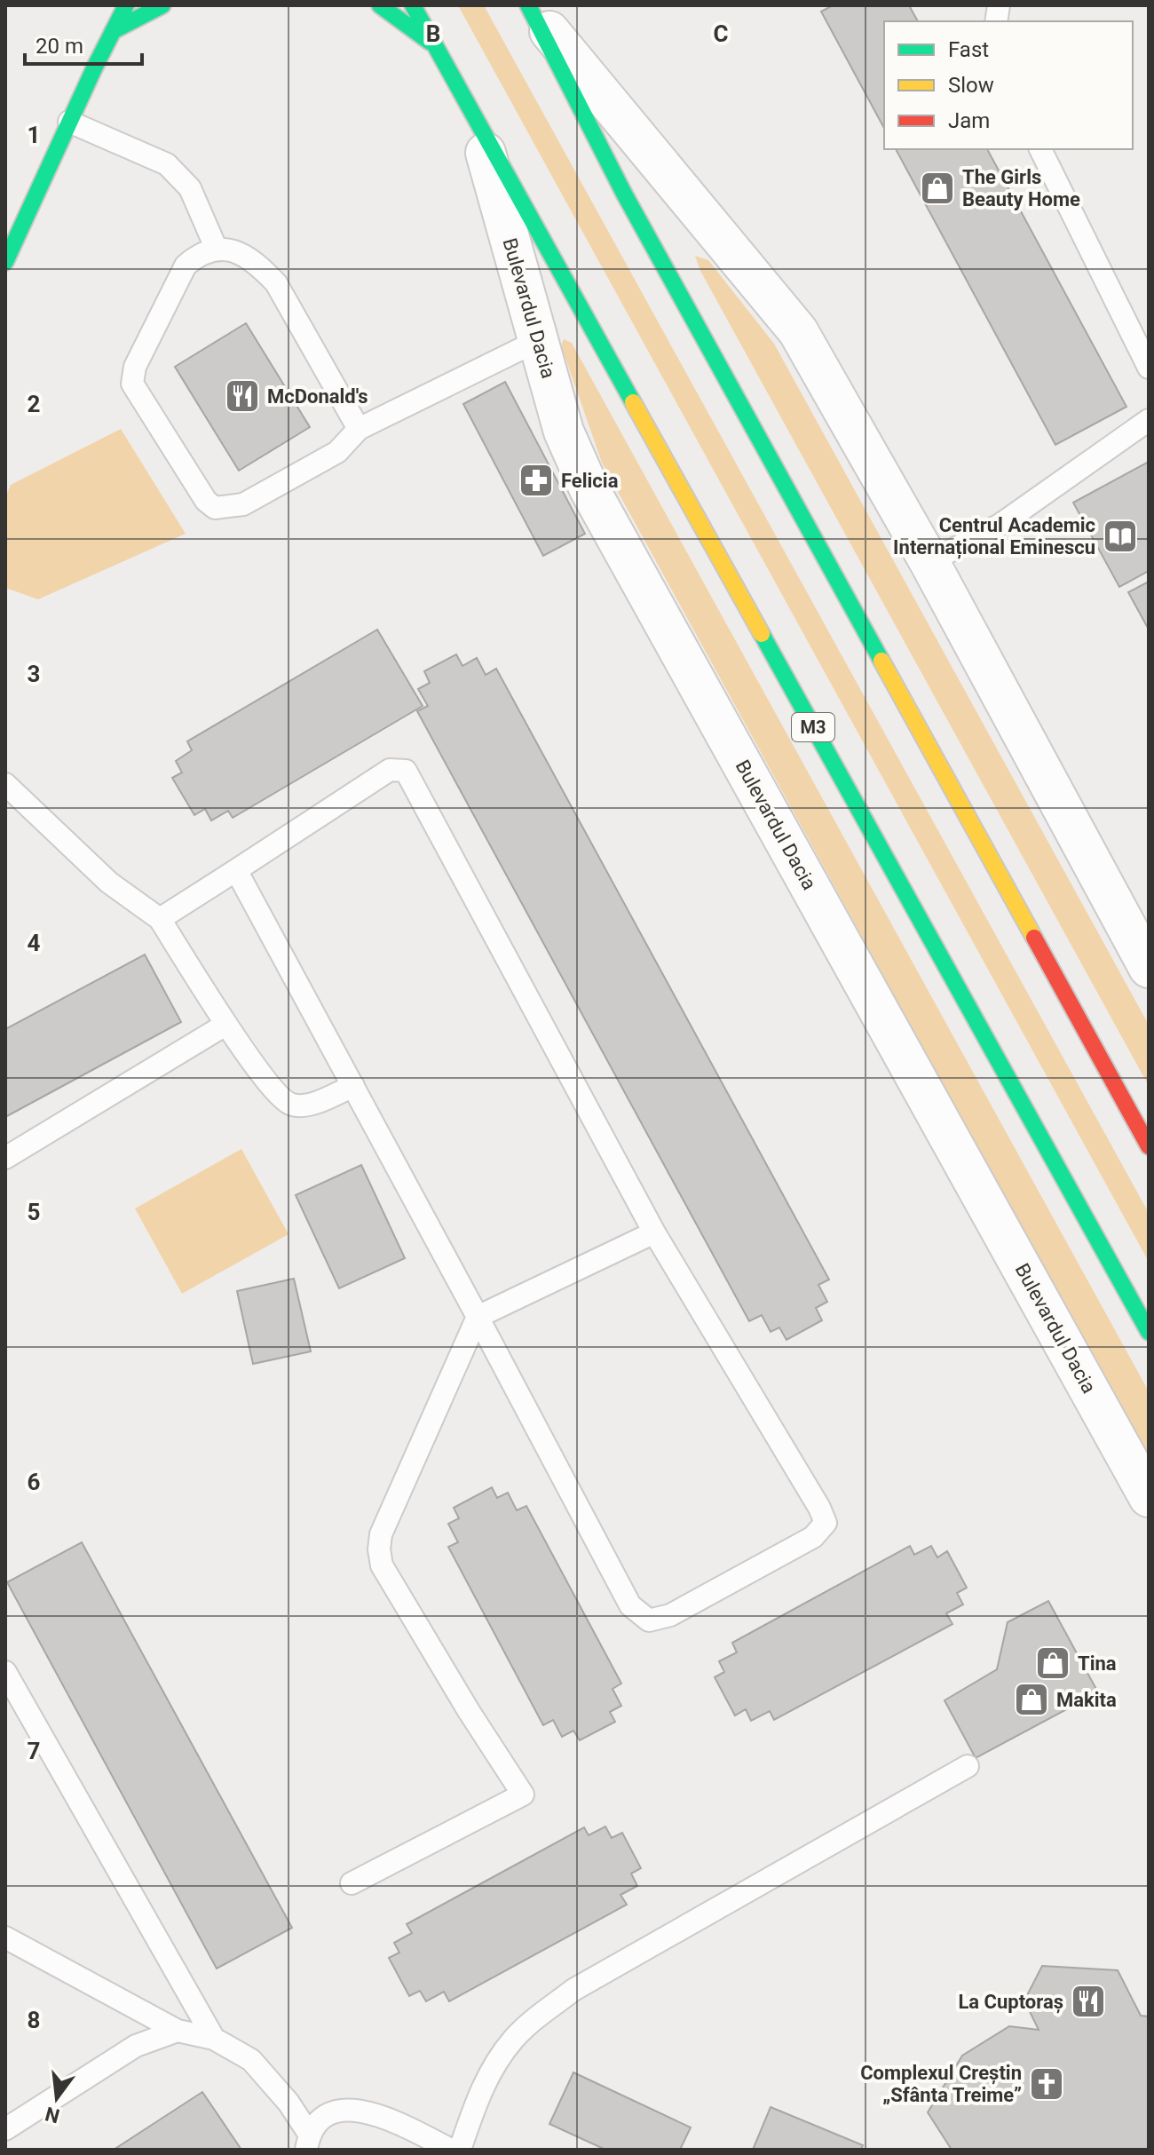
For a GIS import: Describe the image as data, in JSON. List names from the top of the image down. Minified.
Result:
{"streets":{"main road":["Bulevardul Dacia","M3"]},"places":{"shop":["The Girls Beauty Home","Tina","Makita"],"restaurant":["McDonald's","La Cuptoraș"],"pharmacy":["Felicia"],"library":["Centrul Academic Internațional Eminescu"],"church":["Complexul Creștin „Sfânta Treime”"]},"legend":["Fast","Slow","Jam"],"scale_bar":"20 m","north":"bottom","grid":{"columns":["B","C"],"rows":["1","2","3","4","5","6","7","8"]}}
